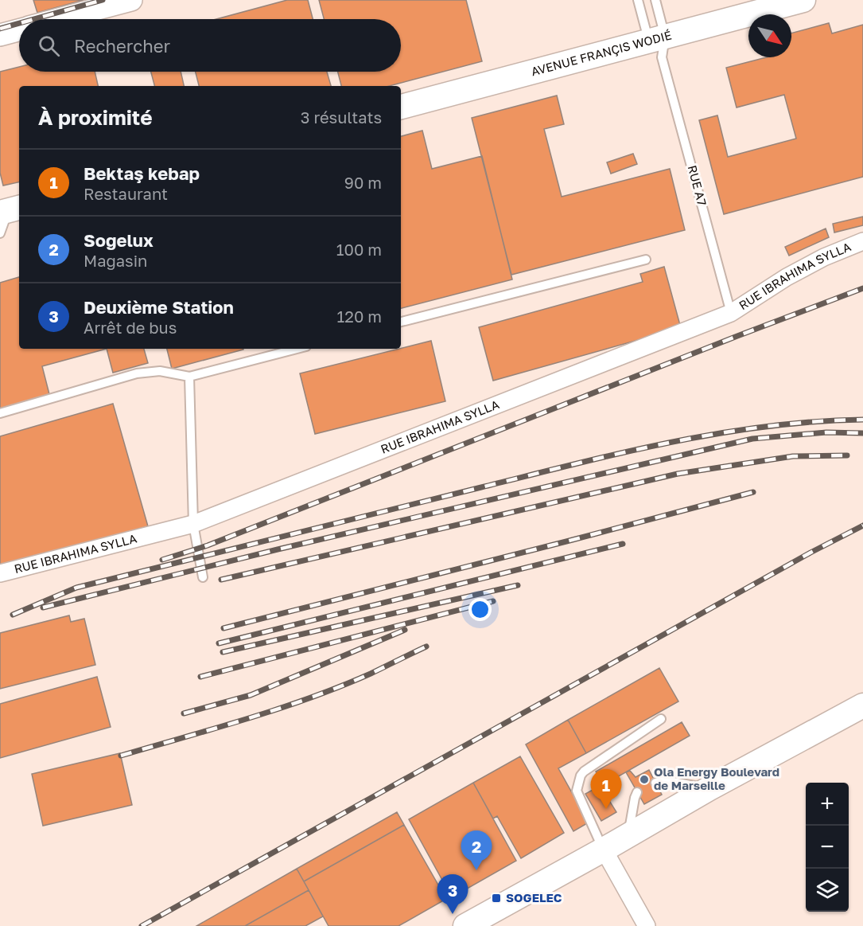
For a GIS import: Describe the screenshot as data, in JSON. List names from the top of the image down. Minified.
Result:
{"streets":{"main road":["AVENUE FRANÇIS WODIÉ"],"street":["RUE IBRAHIMA SYLLA"],"lane":["RUE A7"]},"crossings":[["AVENUE FRANÇIS WODIÉ","RUE A7"],["RUE A7","RUE IBRAHIMA SYLLA"]],"places":{"other":["Ola Energy Boulevard de Marseille"],"transit":["SOGELEC"]},"north":"bottom right","page":{"search":"Rechercher","heading":["À proximité","3 résultats"],"list":[{"mark":"1","name":"Bektaş kebap","note":"Restaurant","value":"90 m"},{"mark":"2","name":"Sogelux","note":"Magasin","value":"100 m"},{"mark":"3","name":"Deuxième Station","note":"Arrêt de bus","value":"120 m"}],"pins":["1","2","3"],"map_buttons":["+","−"]}}
